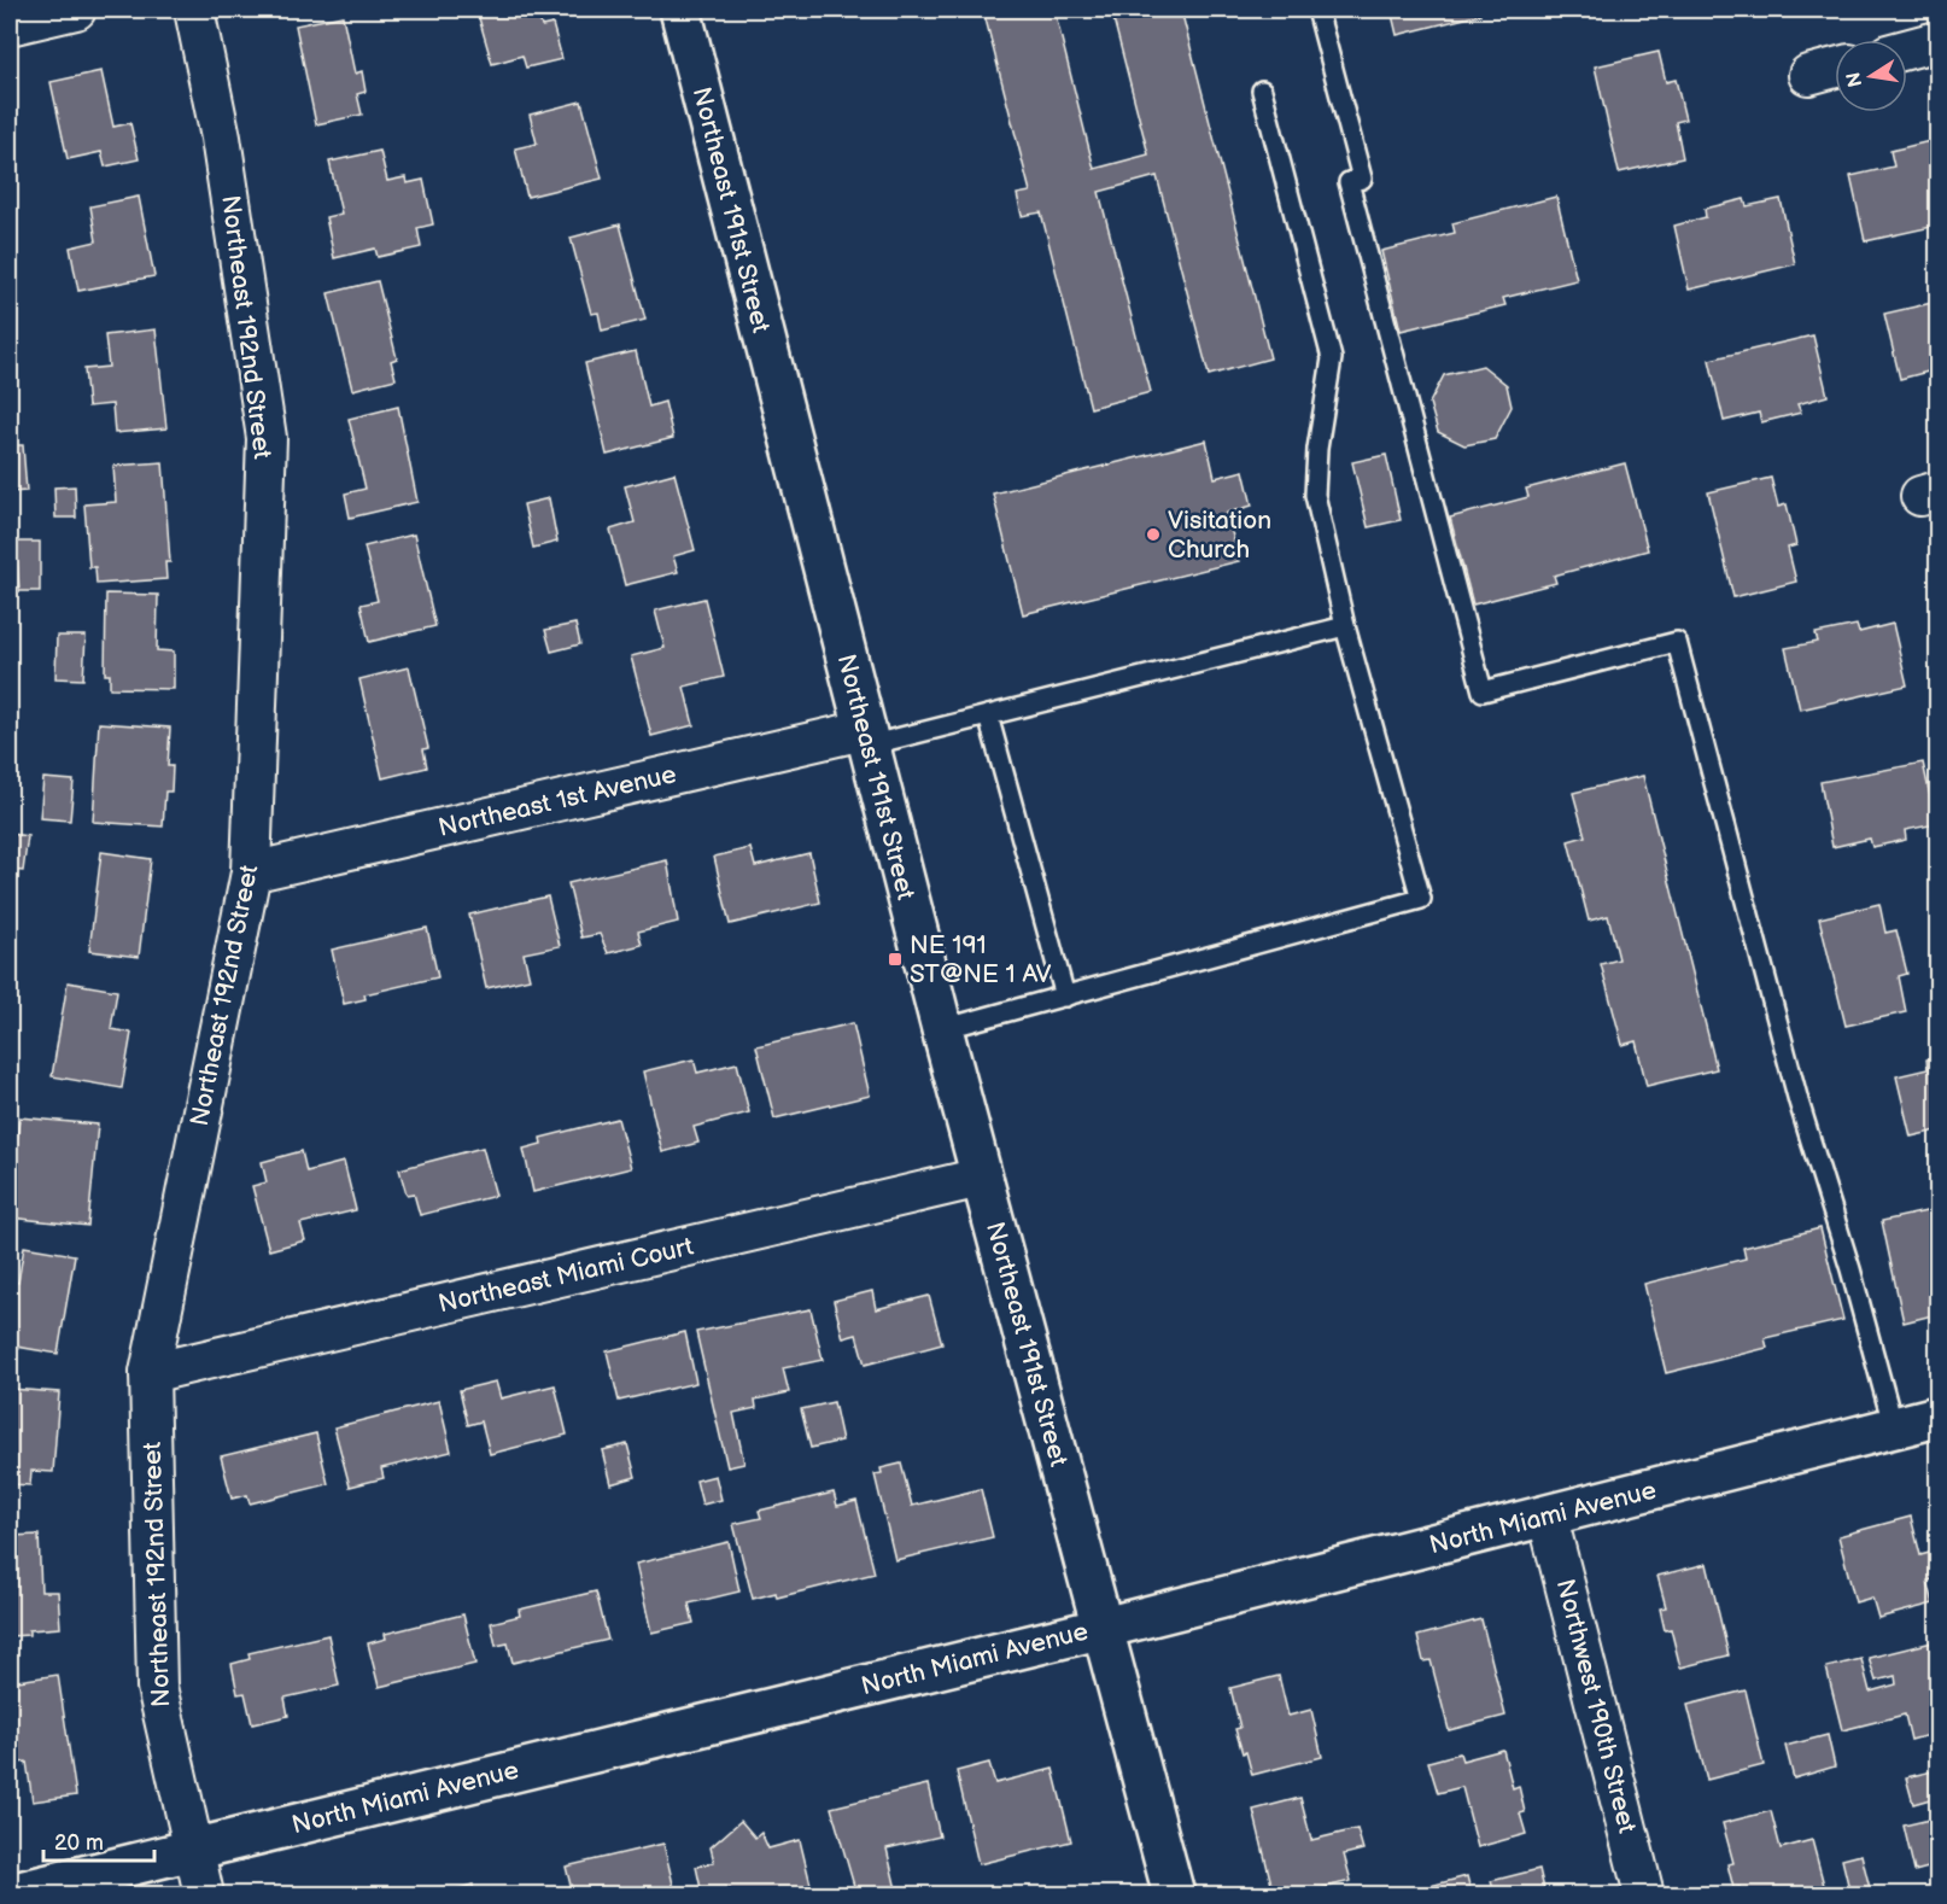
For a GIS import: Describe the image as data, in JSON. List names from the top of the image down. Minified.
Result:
{"streets":{"street":["Northeast 191st Street","Northeast 192nd Street","Northeast 1st Avenue","Northeast Miami Court","North Miami Avenue","Northwest 190th Street"]},"crossings":[["Northeast 191st Street","Northeast 1st Avenue"],["Northeast 191st Street","Northeast Miami Court"],["Northeast 191st Street","North Miami Avenue"],["Northeast 192nd Street","Northeast 1st Avenue"],["Northeast 192nd Street","Northeast Miami Court"],["Northeast 192nd Street","North Miami Avenue"],["North Miami Avenue","Northwest 190th Street"]],"places":{"other":["Visitation Church"],"transit":["NE 191 ST@NE 1 AV"]},"scale_bar":"20 m","north":"left"}
